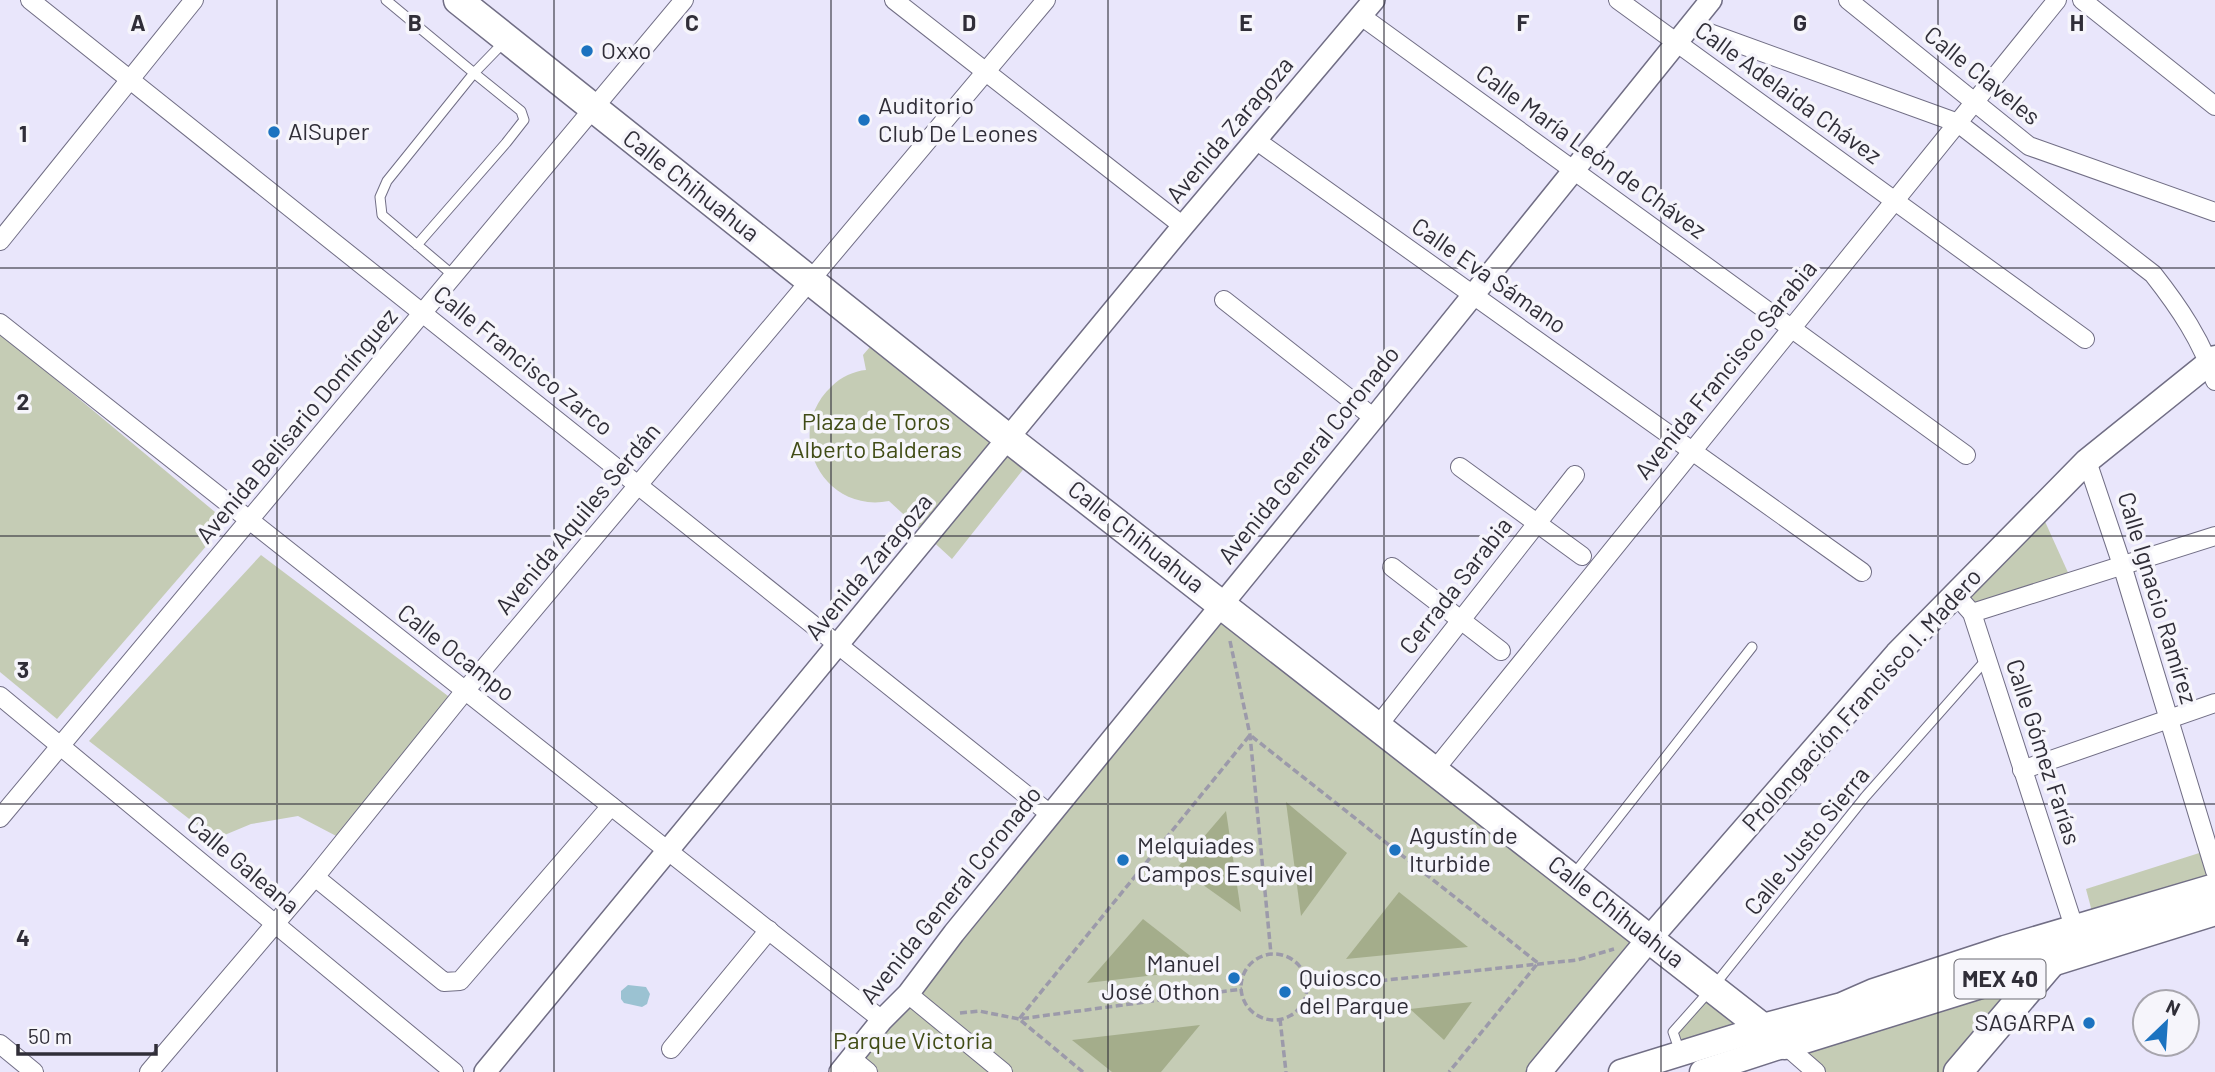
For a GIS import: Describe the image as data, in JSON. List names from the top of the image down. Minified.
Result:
{"streets":{"main road":["Calle Chihuahua","Prolongación Francisco I. Madero","MEX 40"],"street":["Calle Claveles","Calle Adelaida Chávez","Avenida Zaragoza","Calle María León de Chávez","Calle Eva Sámano","Calle Francisco Zarco","Avenida Francisco Sarabia","Avenida Belisario Domínguez","Avenida General Coronado","Avenida Aquiles Serdán","Cerrada Sarabia","Calle Ignacio Ramírez","Calle Ocampo","Calle Gómez Farías","Calle Galeana"],"lane":["Calle Justo Sierra"]},"crossings":[["Calle Claveles","Avenida Francisco Sarabia"],["Calle Adelaida Chávez","Avenida Francisco Sarabia"],["Calle Adelaida Chávez","Avenida General Coronado"],["Avenida Zaragoza","Calle María León de Chávez"],["Avenida Zaragoza","Calle Chihuahua"],["Avenida Zaragoza","Calle Eva Sámano"],["Avenida Zaragoza","Calle Francisco Zarco"],["Avenida Zaragoza","Calle Ocampo"],["Calle María León de Chávez","Avenida Francisco Sarabia"],["Calle María León de Chávez","Avenida General Coronado"],["Calle Chihuahua","Avenida Francisco Sarabia"],["Calle Chihuahua","Avenida Belisario Domínguez"],["Calle Chihuahua","Avenida General Coronado"],["Calle Chihuahua","Avenida Aquiles Serdán"],["Calle Chihuahua","Cerrada Sarabia"],["Calle Chihuahua","Prolongación Francisco I. Madero"],["Calle Chihuahua","Calle Justo Sierra"],["Calle Chihuahua","MEX 40"],["Calle Eva Sámano","Avenida Francisco Sarabia"],["Calle Eva Sámano","Avenida General Coronado"],["Calle Francisco Zarco","Avenida Belisario Domínguez"],["Calle Francisco Zarco","Avenida General Coronado"],["Calle Francisco Zarco","Avenida Aquiles Serdán"],["Avenida Belisario Domínguez","Calle Ocampo"],["Avenida Belisario Domínguez","Calle Galeana"],["Avenida General Coronado","Calle Ocampo"],["Avenida Aquiles Serdán","Calle Ocampo"],["Avenida Aquiles Serdán","Calle Galeana"],["Calle Ignacio Ramírez","Prolongación Francisco I. Madero"],["Prolongación Francisco I. Madero","Calle Gómez Farías"],["Calle Gómez Farías","Calle Justo Sierra"],["Calle Gómez Farías","MEX 40"],["Calle Justo Sierra","MEX 40"]],"parks":["Plaza de Toros Alberto Balderas","Parque Victoria"],"places":["Oxxo","Auditorio Club De Leones","AlSuper","Agustín de Iturbide","Melquiades Campos Esquivel","Manuel José Othon","Quiosco del Parque","SAGARPA"],"scale_bar":"50 m","north":"top right","grid":{"columns":["A","B","C","D","E","F","G","H"],"rows":["1","2","3","4"]}}
